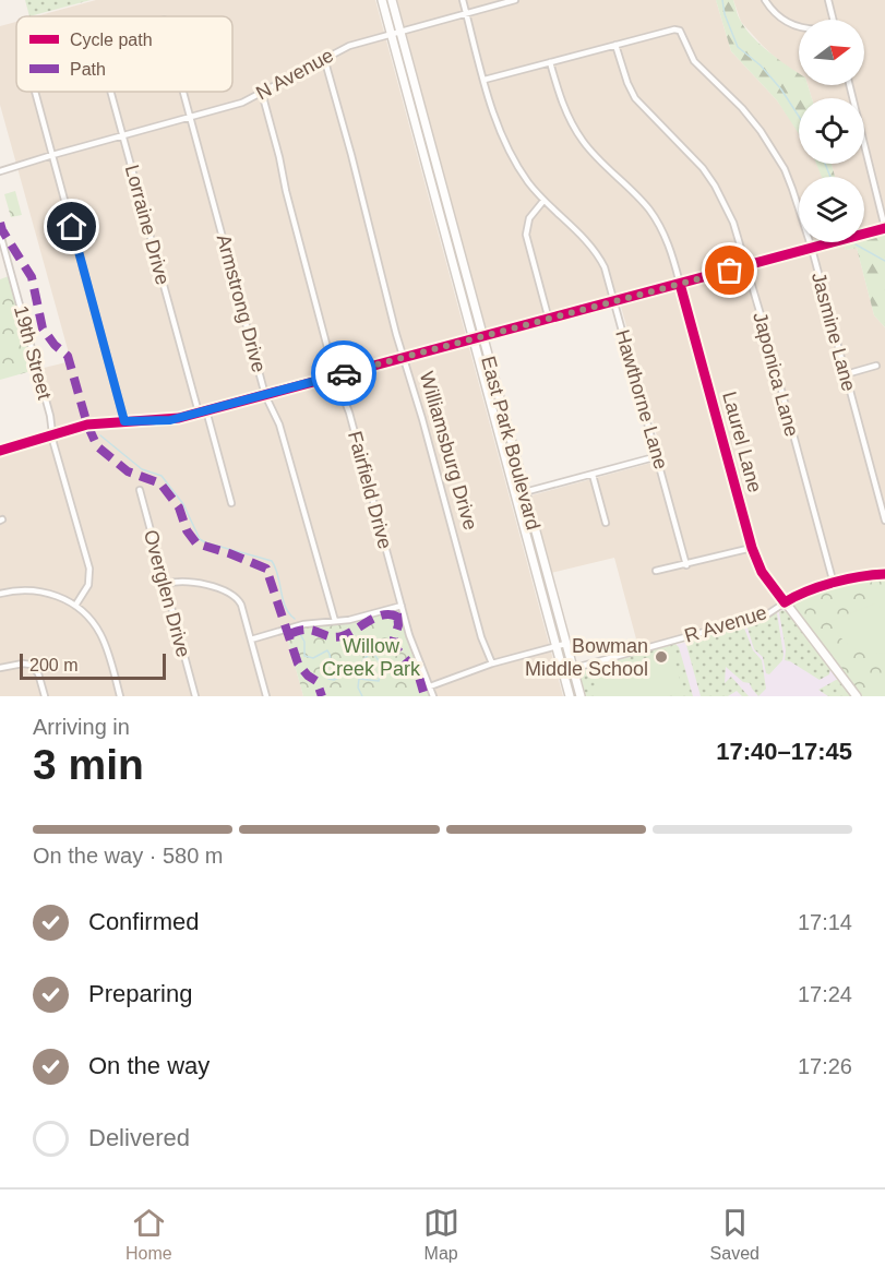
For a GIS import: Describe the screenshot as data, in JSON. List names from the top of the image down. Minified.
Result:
{"streets":{"street":["N Avenue","Lorraine Drive","Armstrong Drive","Jasmine Lane","19th Street","Japonica Lane","Hawthorne Lane","Laurel Lane","East Park Boulevard","Williamsburg Drive","Fairfield Drive","Overglen Drive","R Avenue"]},"crossings":[["N Avenue","Lorraine Drive"],["N Avenue","Armstrong Drive"],["N Avenue","Hawthorne Lane"],["N Avenue","East Park Boulevard"],["N Avenue","Williamsburg Drive"],["N Avenue","Fairfield Drive"],["Jasmine Lane","Japonica Lane"],["Jasmine Lane","Hawthorne Lane"],["Jasmine Lane","Laurel Lane"],["Japonica Lane","R Avenue"],["Laurel Lane","R Avenue"],["East Park Boulevard","R Avenue"]],"parks":["Willow Creek Park"],"places":["Bowman Middle School"],"legend":["Cycle path","Path"],"scale_bar":"200 m","north":"right","page":{"scale":"200 m","heading":["3 min","Arriving in","17:40–17:45"],"bar":"On the way · 580 m","list":[["Confirmed","17:14"],["Preparing","17:24"],["On the way","17:26"],"Delivered"],"tabs":["Home","Map","Saved"]}}
